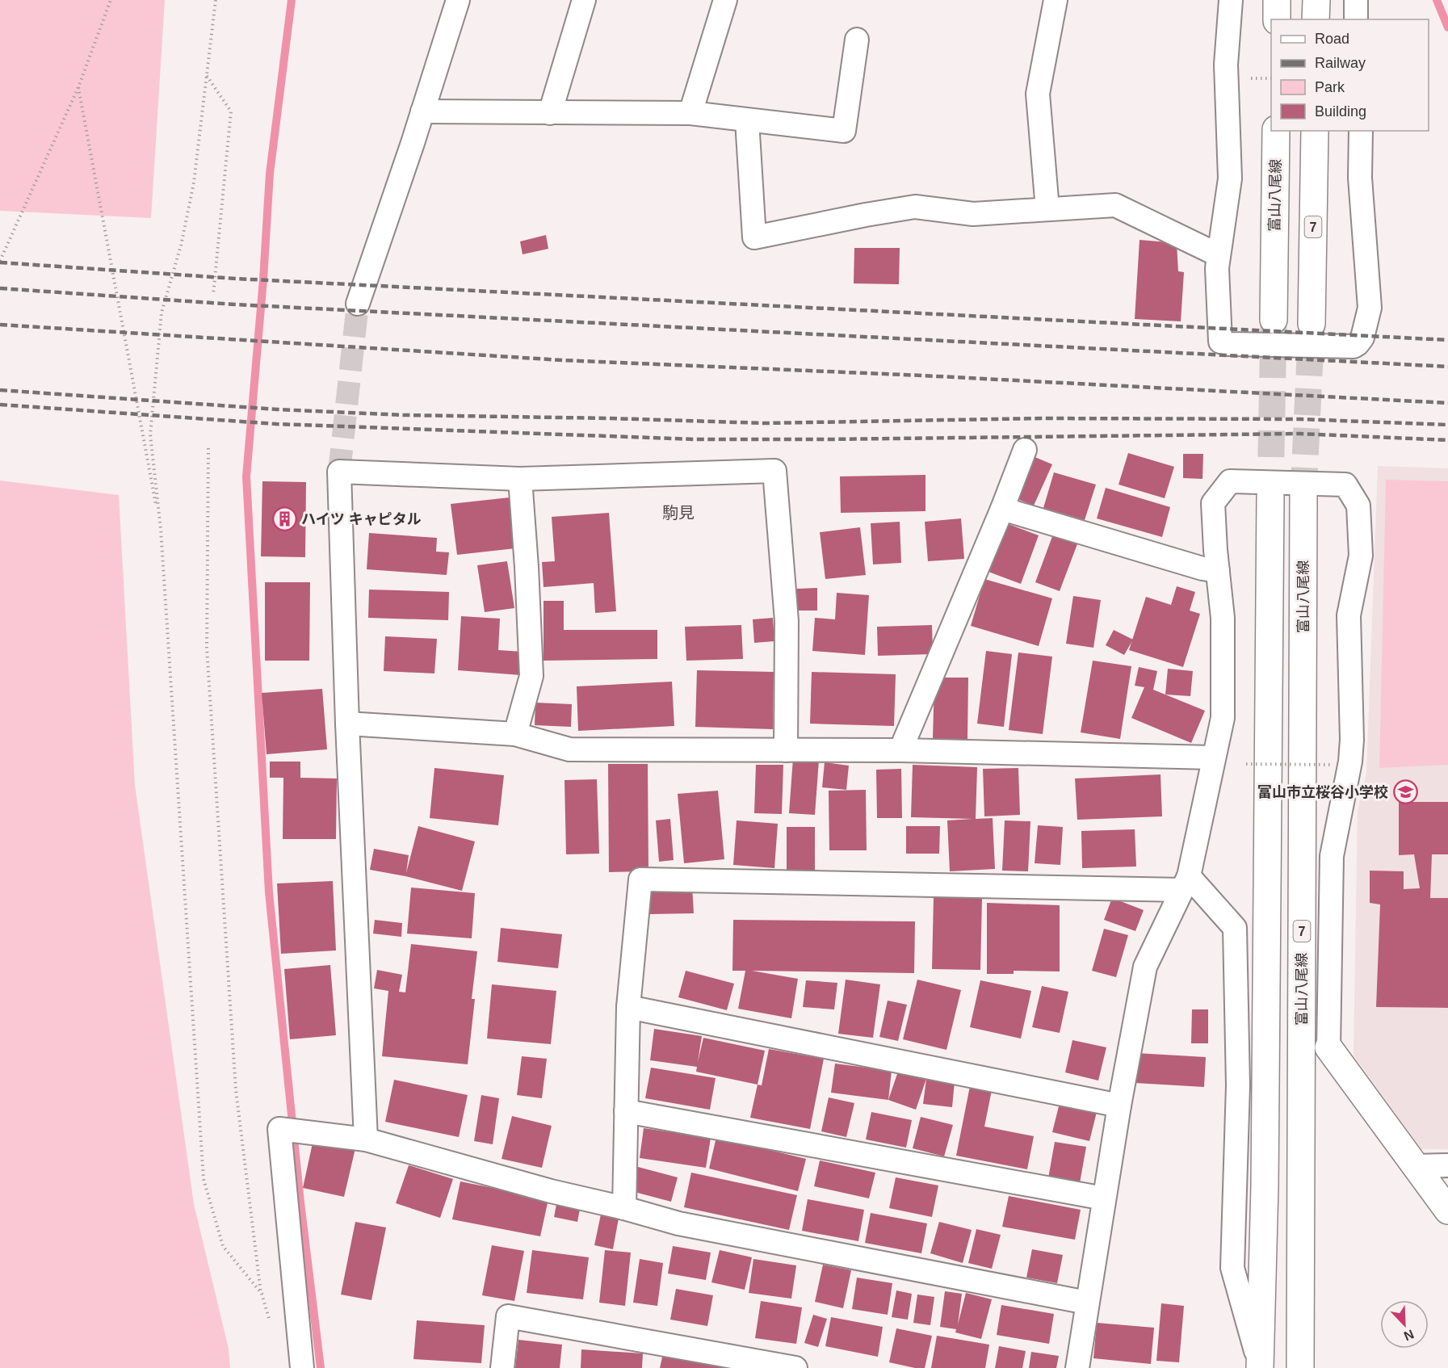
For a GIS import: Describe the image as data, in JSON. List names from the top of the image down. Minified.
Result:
{"streets":{"main road":["富山八尾線","7"]},"districts":["駒見"],"places":{"building":["ハイツ キャピタル"],"school or university":["富山市立桜谷小学校"]},"legend":["Road","Railway","Park","Building"],"north":"bottom right"}
